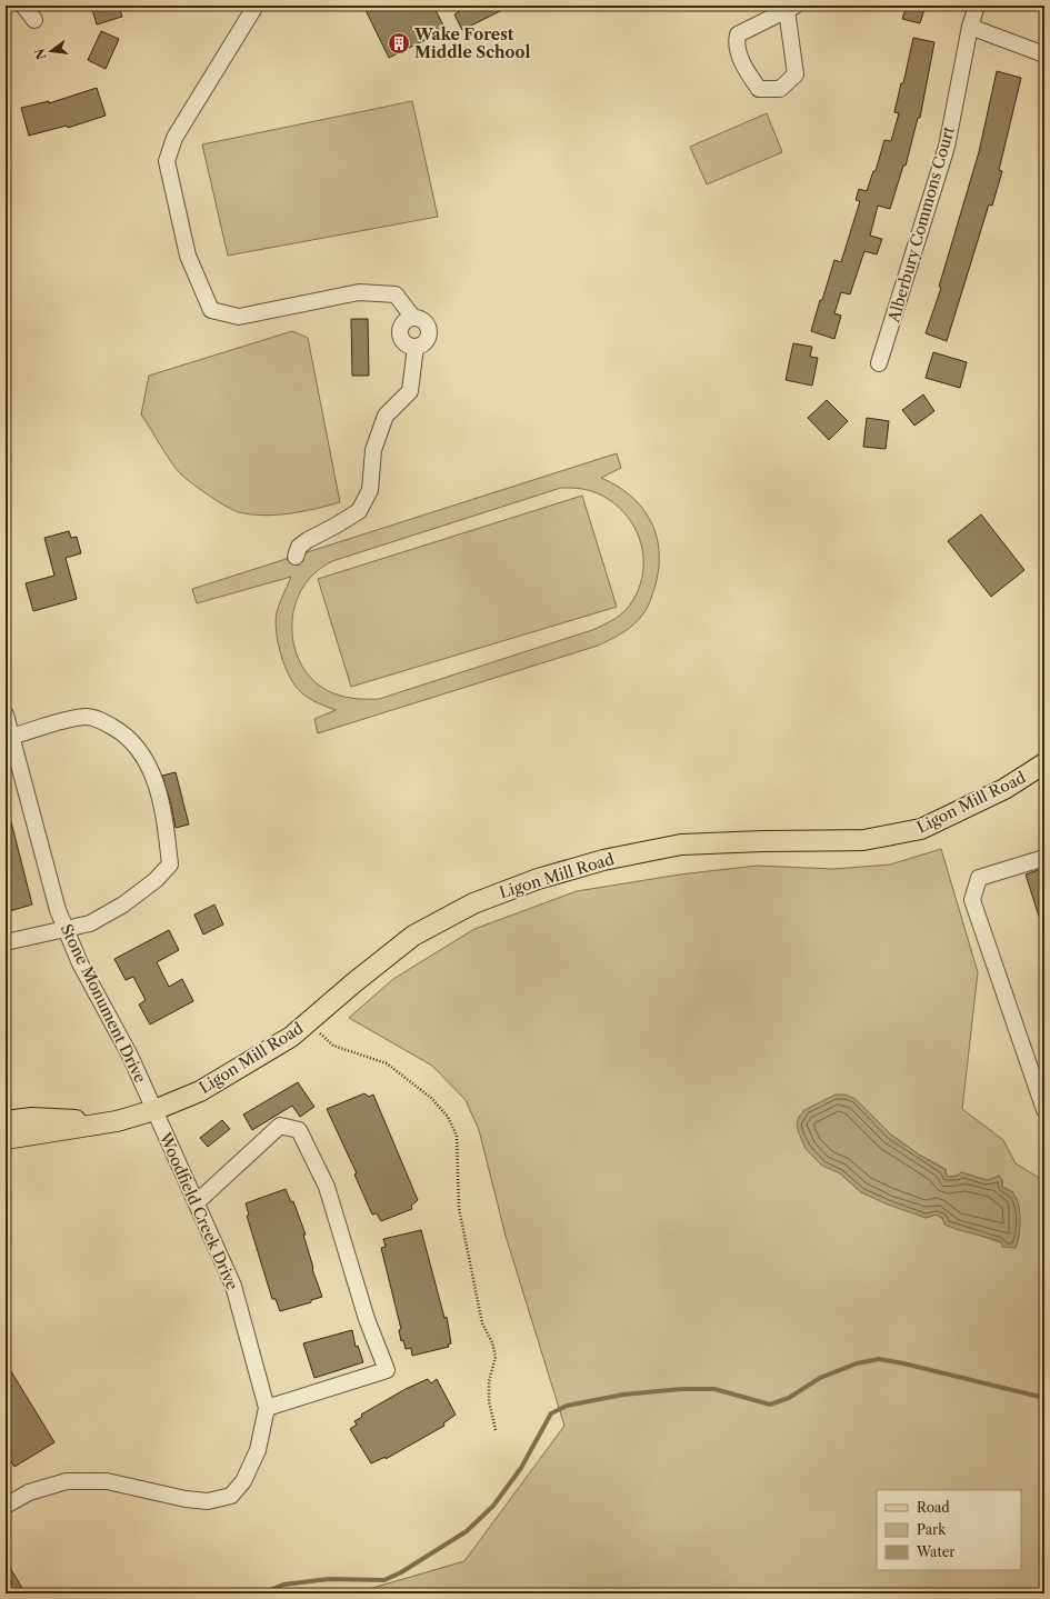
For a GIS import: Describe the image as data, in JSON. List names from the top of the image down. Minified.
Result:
{"streets":{"main road":["Ligon Mill Road"],"street":["Alberbury Commons Court","Stone Monument Drive","Woodfield Creek Drive"]},"crossings":[["Ligon Mill Road","Stone Monument Drive"],["Ligon Mill Road","Woodfield Creek Drive"],["Stone Monument Drive","Woodfield Creek Drive"]],"places":{"building":["Wake Forest Middle School"]},"legend":["Road","Park","Water"],"north":"left"}
